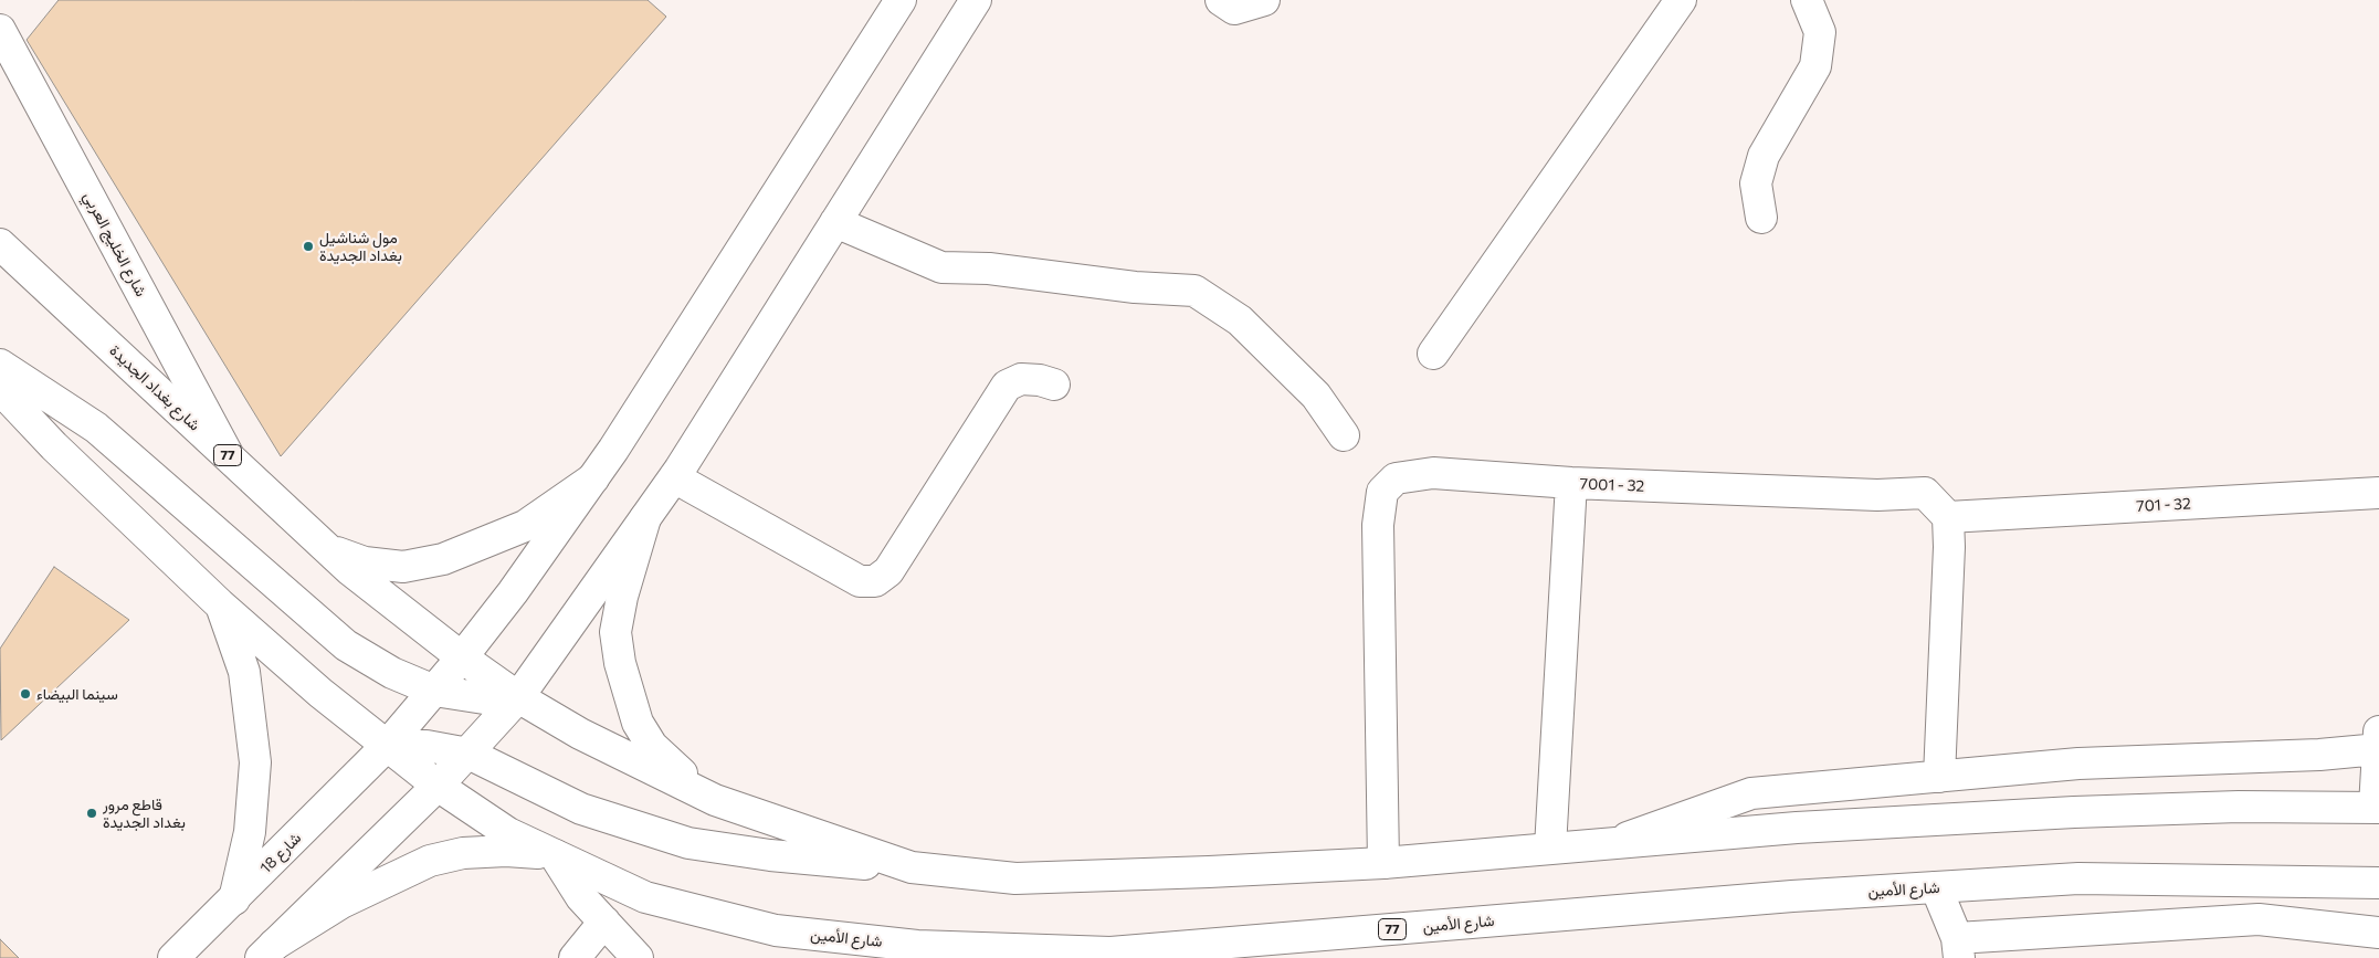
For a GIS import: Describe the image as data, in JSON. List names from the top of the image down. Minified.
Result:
{"streets":{"main road":["شارع الخليج العربي","شارع بغداد الجديدة","77","7001 - 32","701 - 32","شارع 18","شارع الأمين"]},"crossings":[["شارع الخليج العربي","شارع بغداد الجديدة"],["شارع بغداد الجديدة","77"],["شارع بغداد الجديدة","شارع 18"],["77","7001 - 32"],["77","شارع 18"],["77","شارع الأمين"],["7001 - 32","701 - 32"]],"places":["مول شناشيل بغداد الجديدة","سينما البيضاء","قاطع مرور بغداد الجديدة"]}
